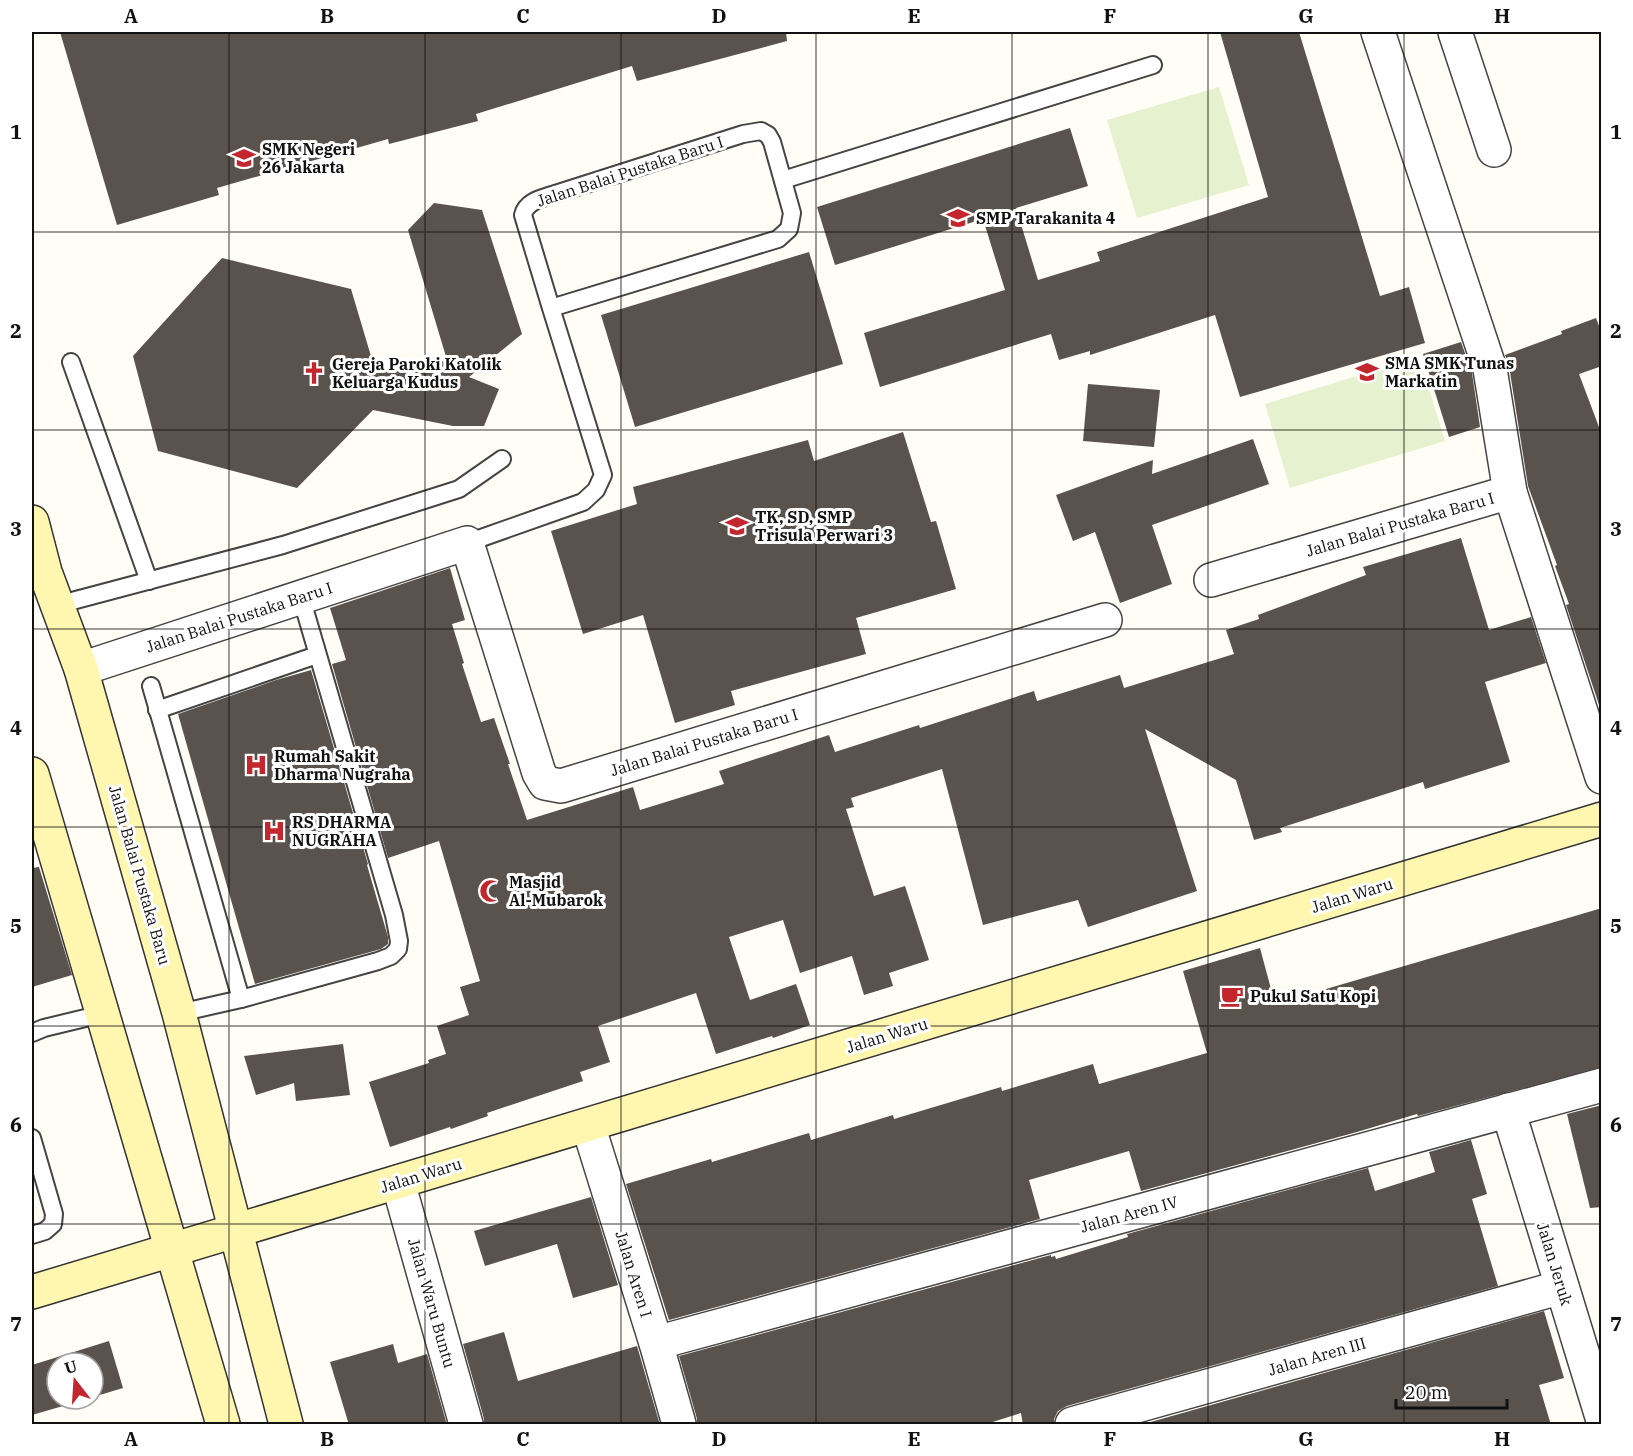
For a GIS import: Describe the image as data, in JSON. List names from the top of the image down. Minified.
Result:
{"streets":{"street":["Jalan Balai Pustaka Baru I","Jalan Balai Pustaka Baru","Jalan Waru","Jalan Aren IV","Jalan Jeruk","Jalan Aren I","Jalan Waru Buntu","Jalan Aren III"]},"crossings":[["Jalan Balai Pustaka Baru I","Jalan Balai Pustaka Baru"],["Jalan Balai Pustaka Baru","Jalan Waru"],["Jalan Waru","Jalan Aren I"],["Jalan Waru","Jalan Waru Buntu"],["Jalan Aren IV","Jalan Jeruk"],["Jalan Aren IV","Jalan Aren I"],["Jalan Jeruk","Jalan Aren III"]],"places":{"school or university":["SMK Negeri 26 Jakarta","SMP Tarakanita 4","SMA SMK Tunas Markatin","TK, SD, SMP Trisula Perwari 3"],"church":["Gereja Paroki Katolik Keluarga Kudus"],"hospital":["Rumah Sakit Dharma Nugraha","RS DHARMA NUGRAHA"],"mosque":["Masjid Al-Mubarok"],"cafe":["Pukul Satu Kopi"]},"scale_bar":"20 m","north":"top","grid":{"columns":["A","B","C","D","E","F","G","H"],"rows":["1","2","3","4","5","6","7"]}}
